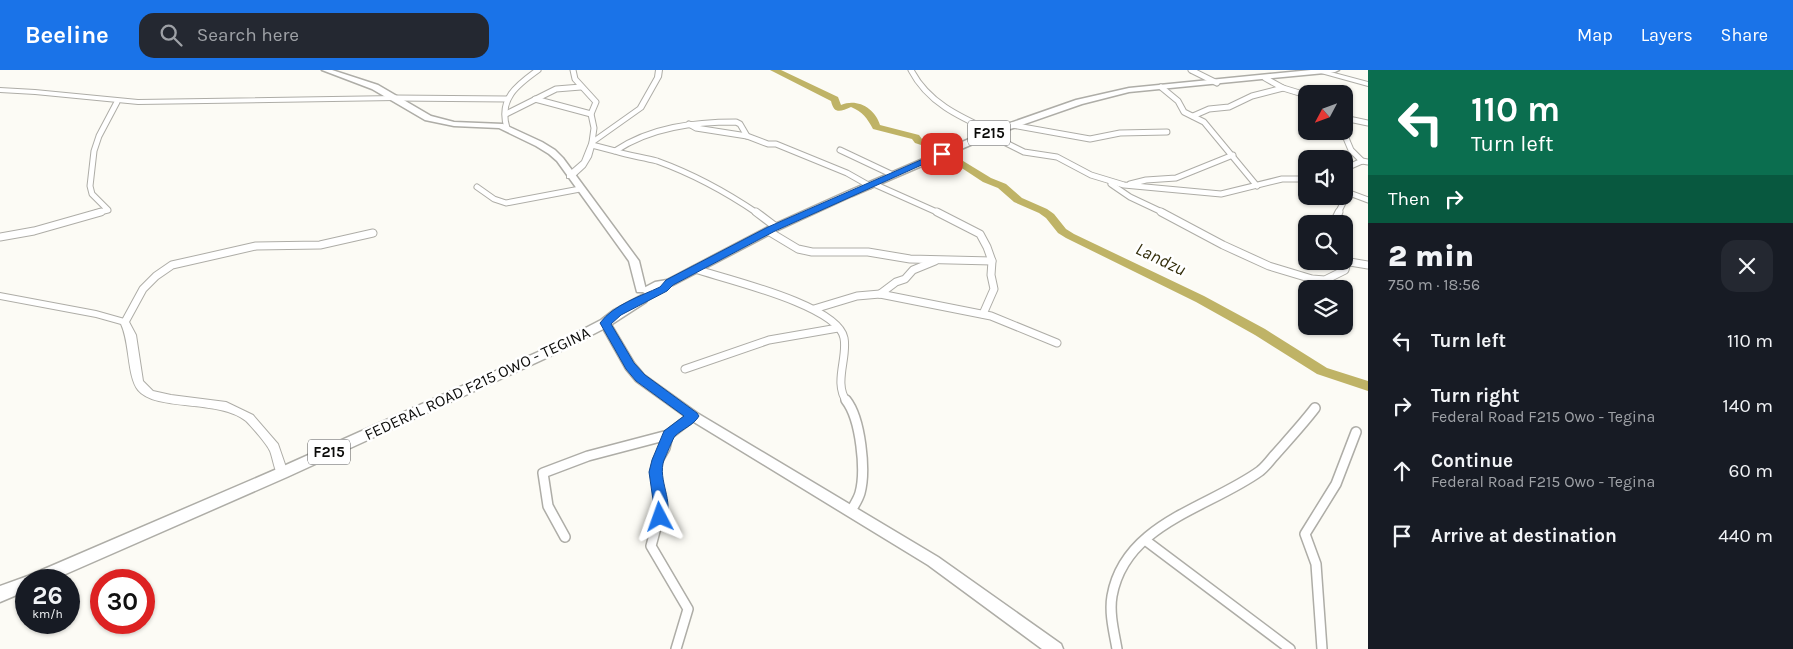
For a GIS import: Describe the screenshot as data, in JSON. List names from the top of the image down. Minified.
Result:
{"streets":{"main road":["F215","FEDERAL ROAD F215 OWO - TEGINA"]},"crossings":[["F215","FEDERAL ROAD F215 OWO - TEGINA"]],"water":["Landzu"],"north":"bottom left","page":{"header":"Beeline","search":"Search here","nav":["Map","Layers","Share"],"turn":["110 m","Turn left"],"then":"Then","heading":["2 min","750 m · 18:56"],"list":[{"name":"Turn left","value":"110 m"},{"name":"Turn right","note":"Federal Road F215 Owo - Tegina","value":"140 m"},{"name":"Continue","note":"Federal Road F215 Owo - Tegina","value":"60 m"},{"name":"Arrive at destination","value":"440 m"}],"speed":"26 km/h","limit":"30"}}
